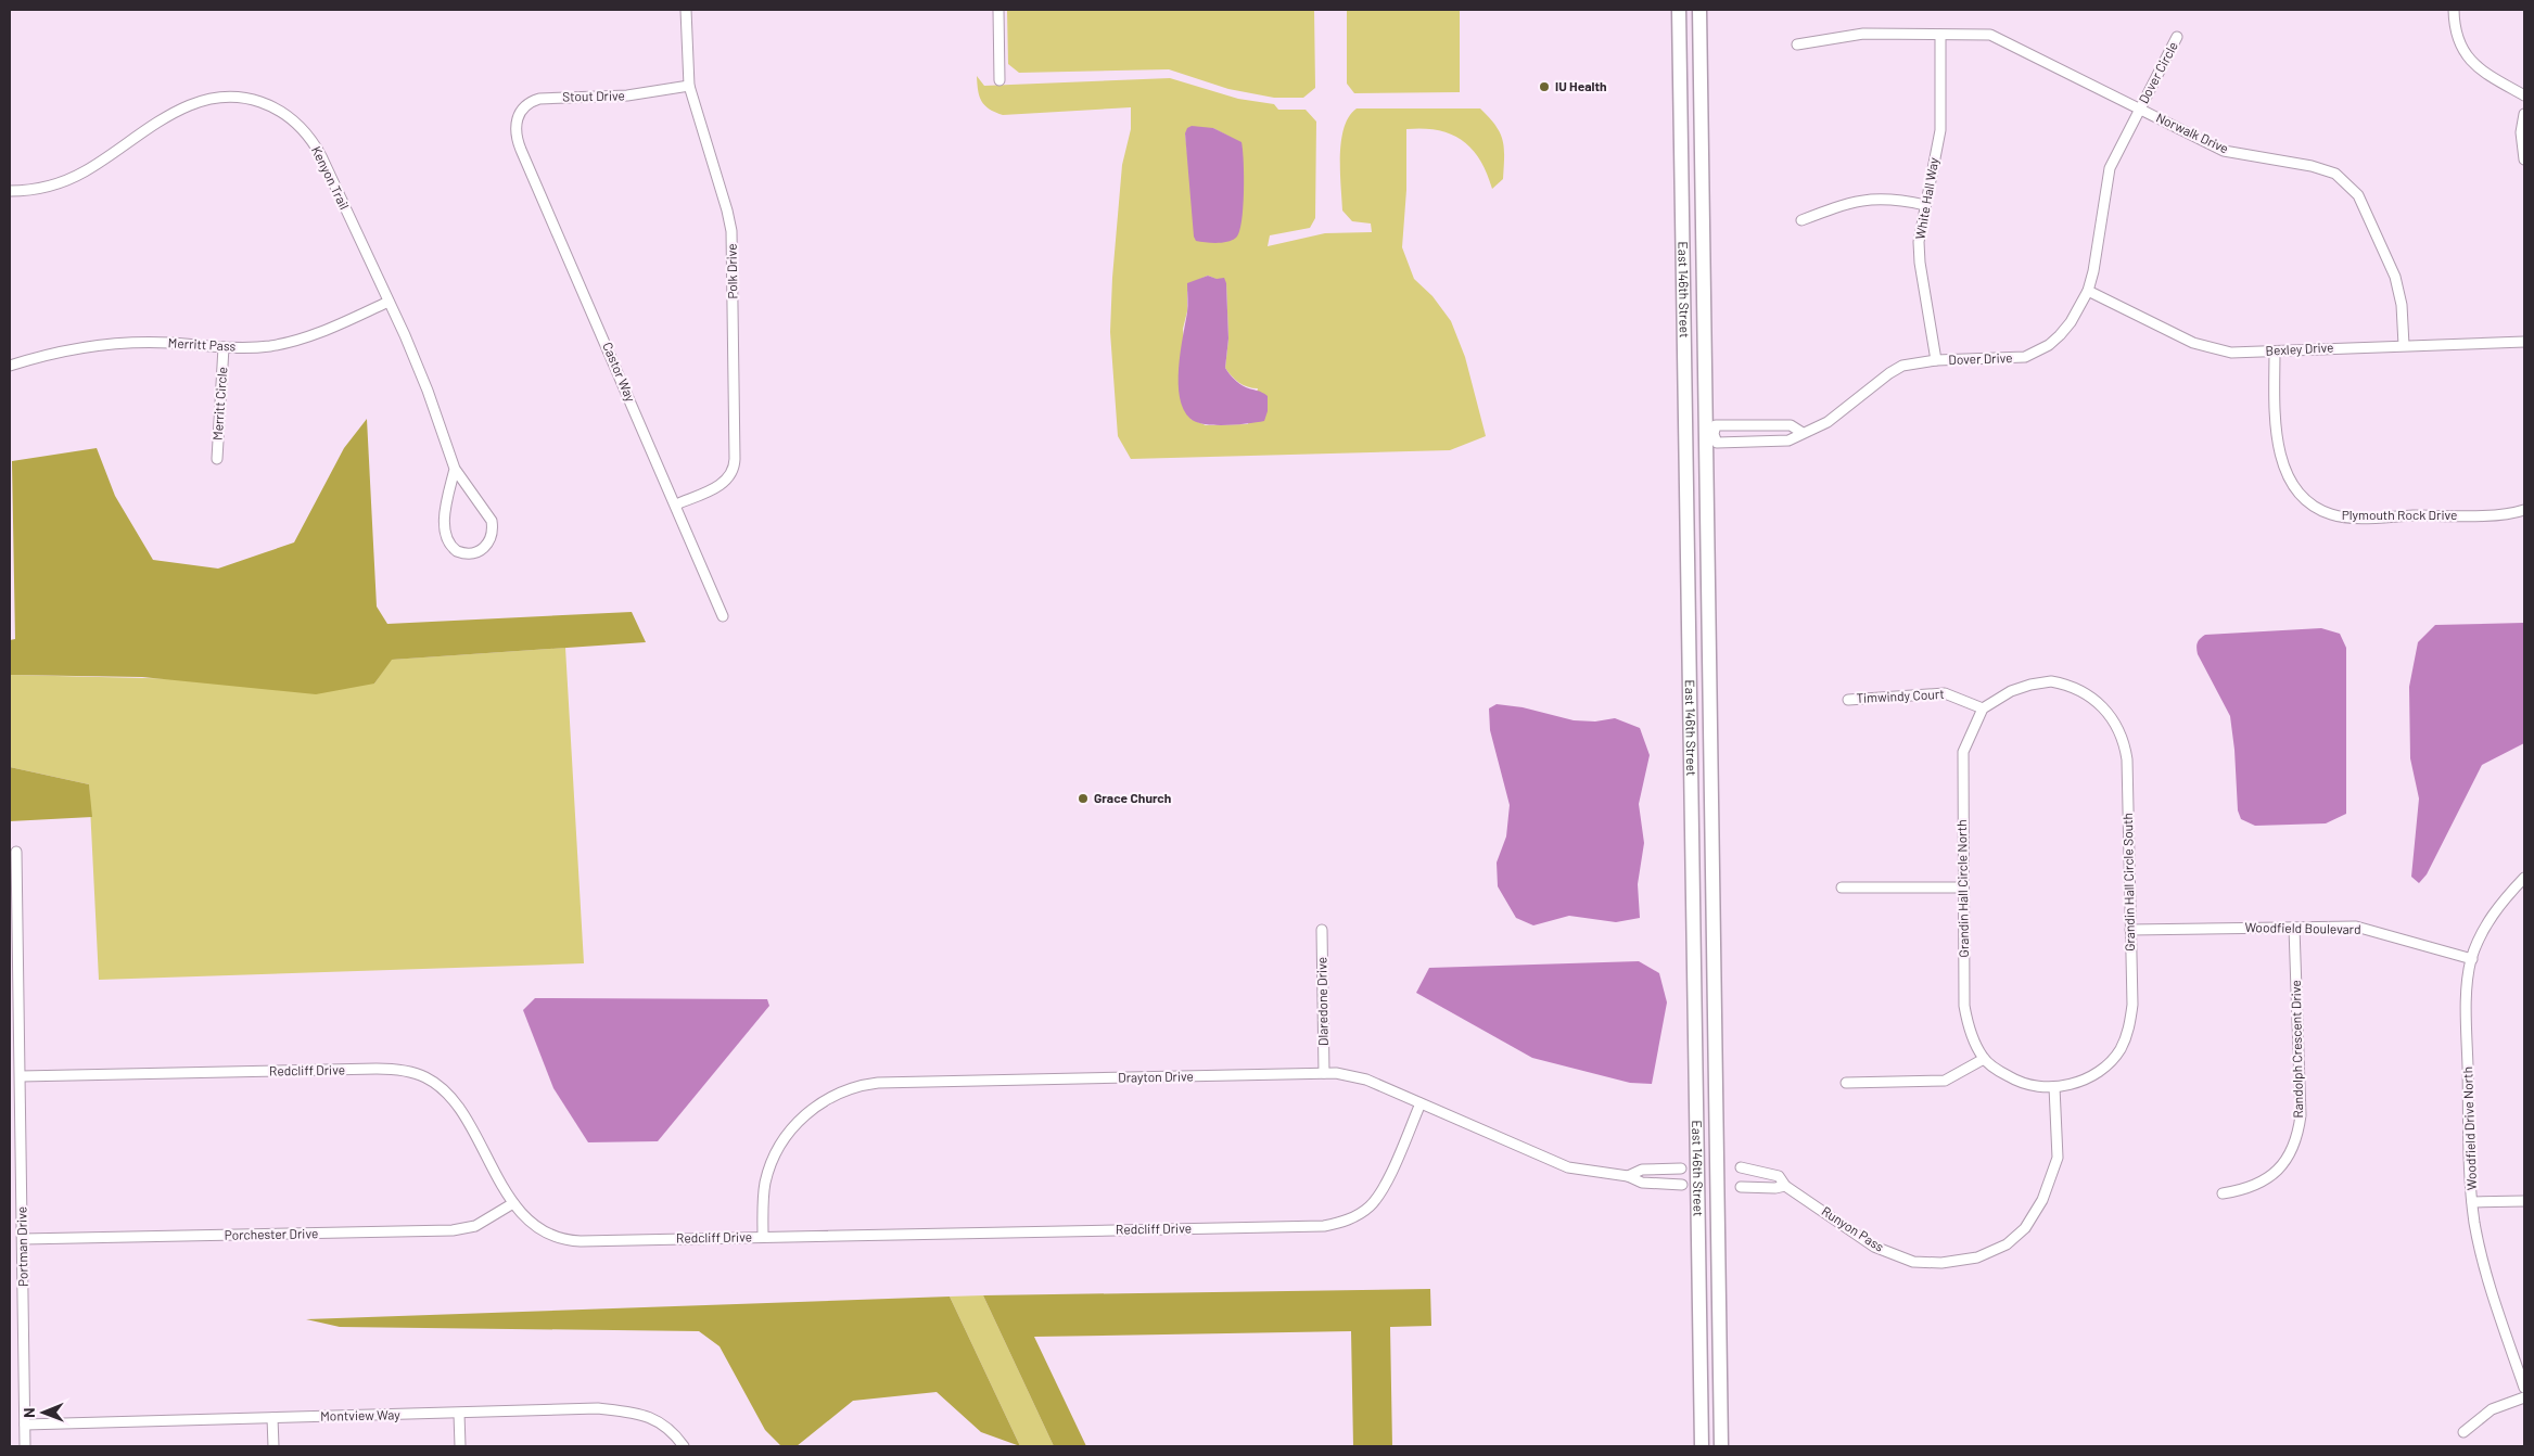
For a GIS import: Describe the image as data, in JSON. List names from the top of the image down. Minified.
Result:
{"streets":{"main road":["East 146th Street"],"street":["Dover Circle","Stout Drive","Norwalk Drive","Kenyon Trail","White Hall Way","Polk Drive","Merritt Pass","Bexley Drive","Dover Drive","Castor Way","Merritt Circle","Plymouth Rock Drive","Timwindy Court","Grandin Hall Circle South","Grandin Hall Circle North","Woodfield Boulevard","Dlaredone Drive","Randolph Crescent Drive","Redcliff Drive","Drayton Drive","Woodfield Drive North","Runyon Pass","Porchester Drive","Portman Drive","Montview Way"]},"crossings":[["Dover Circle","Norwalk Drive"],["Dover Circle","Dover Drive"],["Stout Drive","Polk Drive"],["Stout Drive","Castor Way"],["Norwalk Drive","White Hall Way"],["Norwalk Drive","Bexley Drive"],["Norwalk Drive","Dover Drive"],["Kenyon Trail","Merritt Pass"],["White Hall Way","Dover Drive"],["Polk Drive","Castor Way"],["East 146th Street","Dover Drive"],["Merritt Pass","Merritt Circle"],["Bexley Drive","Dover Drive"],["Bexley Drive","Plymouth Rock Drive"],["Timwindy Court","Grandin Hall Circle South"],["Timwindy Court","Grandin Hall Circle North"],["Grandin Hall Circle South","Grandin Hall Circle North"],["Grandin Hall Circle South","Woodfield Boulevard"],["Grandin Hall Circle South","Runyon Pass"],["Grandin Hall Circle North","Runyon Pass"],["Woodfield Boulevard","Randolph Crescent Drive"],["Woodfield Boulevard","Woodfield Drive North"],["Dlaredone Drive","Drayton Drive"],["Redcliff Drive","Drayton Drive"],["Redcliff Drive","Porchester Drive"],["Redcliff Drive","Portman Drive"],["Porchester Drive","Portman Drive"],["Portman Drive","Montview Way"]],"places":["IU Health","Grace Church"],"north":"left"}
